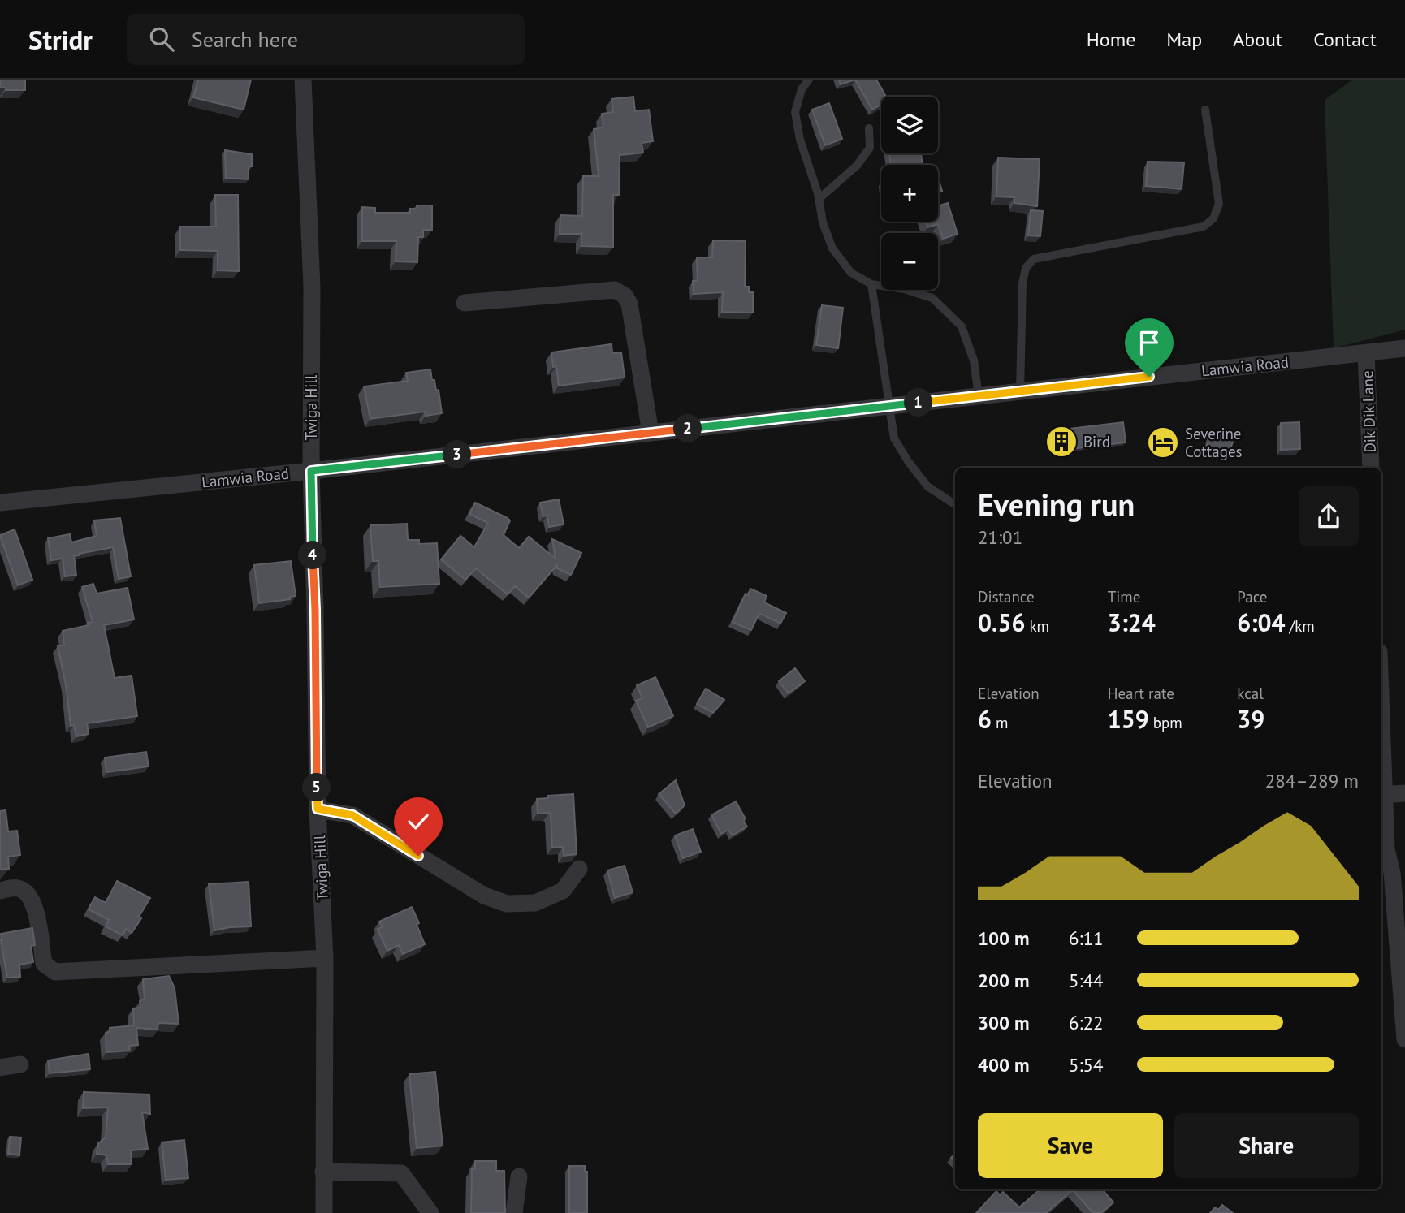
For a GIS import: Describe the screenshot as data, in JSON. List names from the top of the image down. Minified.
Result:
{"streets":{"street":["Lamwia Road","Twiga Hill","Dik Dik Lane"]},"crossings":[["Lamwia Road","Twiga Hill"],["Lamwia Road","Dik Dik Lane"]],"places":{"building":["Bird"],"hotel":["Severine Cottages"]},"page":{"header":"Stridr","search":"Search here","nav":["Home","Map","About","Contact"],"map_buttons":["+","−"],"pins":["1","2","3","4","5"],"heading":["Evening run","21:01"],"stats":[["Distance","0.56 km"],["Time","3:24"],["Pace","6:04 /km"],["Elevation","6 m"],["Heart rate","159 bpm"],["kcal","39"]],"chart":["Elevation","284–289 m"],"list":[{"name":"100 m","note":"6:11"},{"name":"200 m","note":"5:44"},{"name":"300 m","note":"6:22"},{"name":"400 m","note":"5:54"}],"buttons":["Save","Share"]}}
